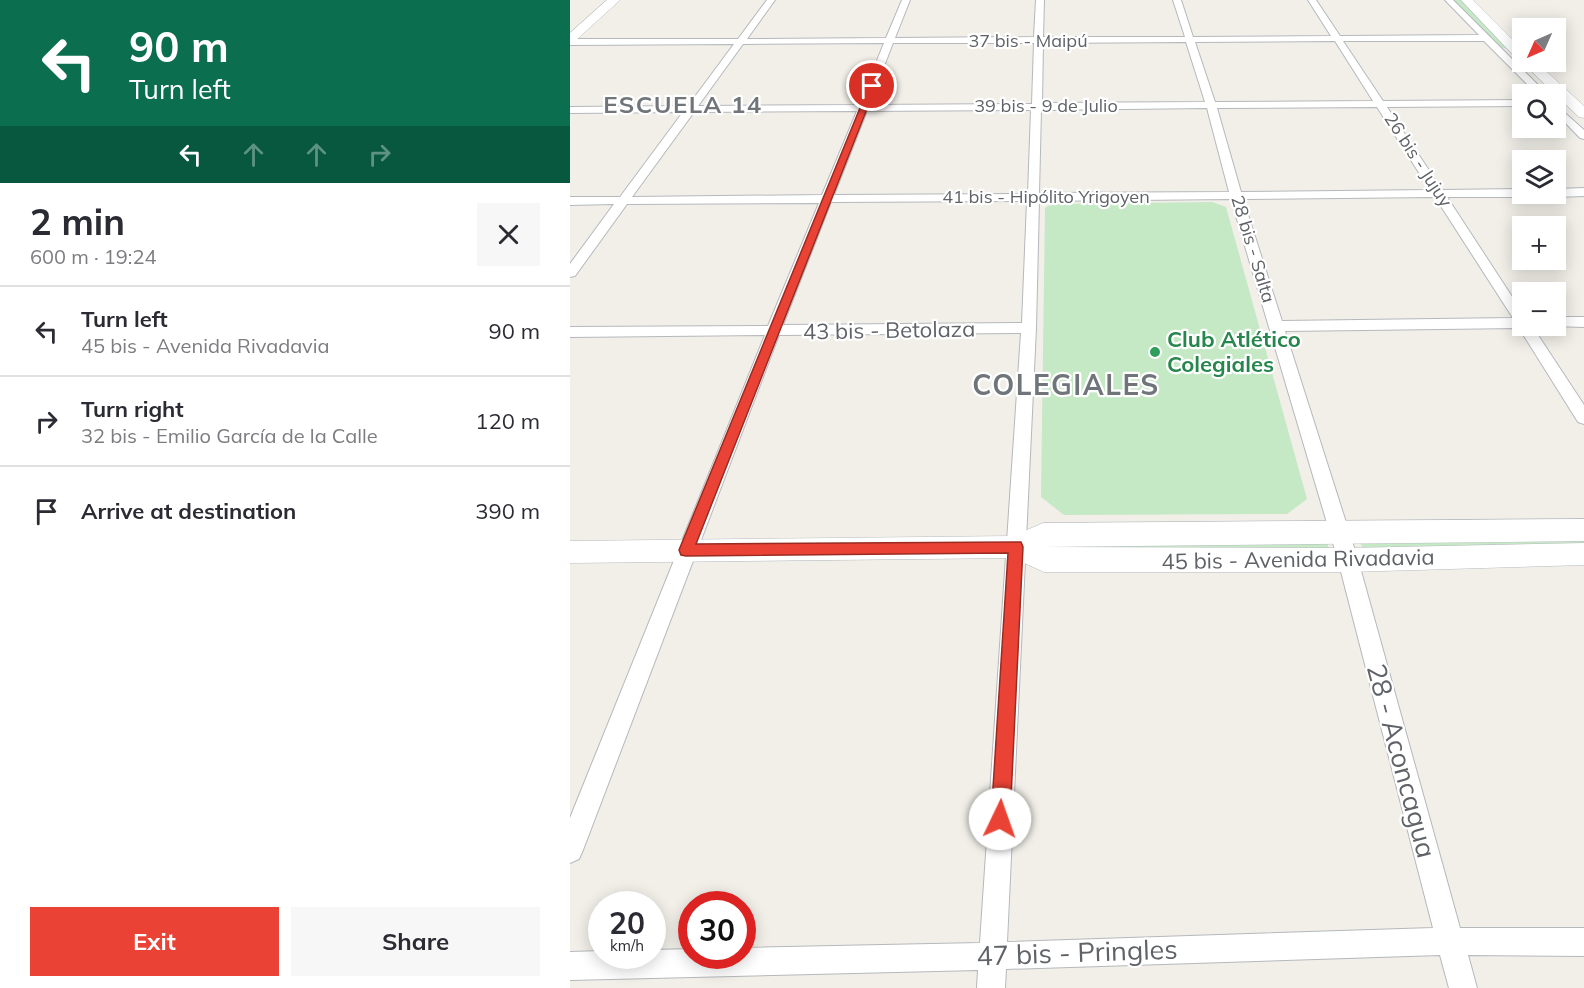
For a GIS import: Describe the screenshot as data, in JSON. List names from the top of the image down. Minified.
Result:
{"streets":{"main road":["45 bis - Avenida Rivadavia"],"street":["37 bis - Maipú","39 bis - 9 de Julio","26 bis - Jujuy","41 bis - Hipólito Yrigoyen","28 bis - Salta","43 bis - Betolaza","28 - Aconcagua","47 bis - Pringles"]},"crossings":[["37 bis - Maipú","26 bis - Jujuy"],["37 bis - Maipú","28 bis - Salta"],["39 bis - 9 de Julio","26 bis - Jujuy"],["39 bis - 9 de Julio","28 bis - Salta"],["26 bis - Jujuy","41 bis - Hipólito Yrigoyen"],["41 bis - Hipólito Yrigoyen","28 bis - Salta"],["28 bis - Salta","45 bis - Avenida Rivadavia"],["28 bis - Salta","28 - Aconcagua"],["45 bis - Avenida Rivadavia","28 - Aconcagua"],["28 - Aconcagua","47 bis - Pringles"]],"districts":["ESCUELA 14","COLEGIALES"],"places":["Club Atlético Colegiales"],"north":"bottom left","page":{"turn":["90 m","Turn left"],"map_buttons":["+","−"],"heading":["2 min","600 m · 19:24"],"list":[{"name":"Turn left","note":"45 bis - Avenida Rivadavia","value":"90 m"},{"name":"Turn right","note":"32 bis - Emilio García de la Calle","value":"120 m"},{"name":"Arrive at destination","value":"390 m"}],"speed":"20 km/h","limit":"30","buttons":["Exit","Share"]}}
